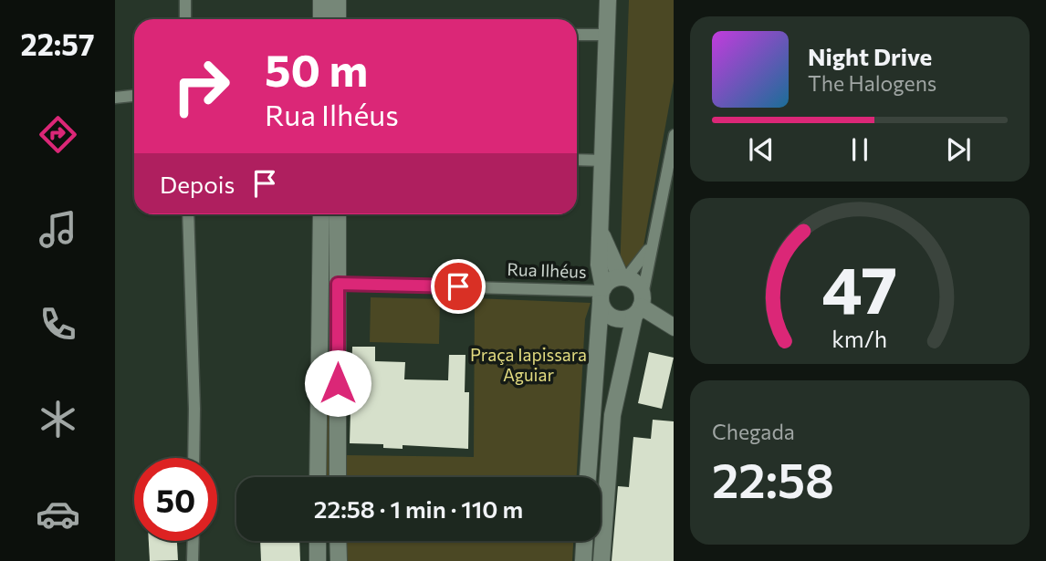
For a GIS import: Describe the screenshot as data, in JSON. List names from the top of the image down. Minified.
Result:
{"streets":{"street":["Rua Ilhéus"]},"parks":["Praça Iapissara Aguiar"],"page":{"tabs":"22:57","turn":["50 m","Rua Ilhéus"],"song":["Night Drive","The Halogens"],"then":"Depois","tile":["Chegada","22:58"],"limit":"50","trip":"22:58 · 1 min · 110 m","gauge":["47","km/h"]}}
